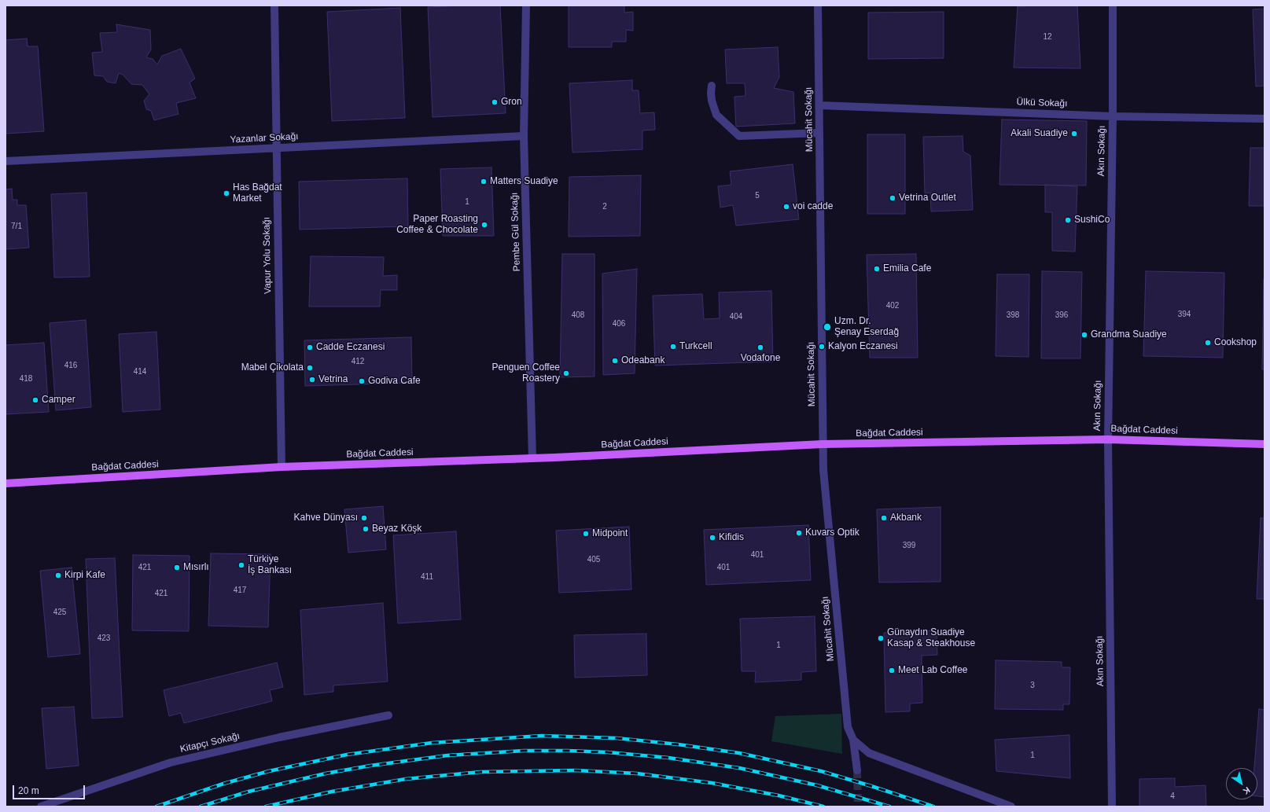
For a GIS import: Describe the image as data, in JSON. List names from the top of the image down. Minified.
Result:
{"streets":{"main road":["Bağdat Caddesi"],"street":["Ülkü Sokağı","Mücahit Sokağı","Yazanlar Sokağı","Akın Sokağı","Pembe Gül Sokağı","Vapur Yolu Sokağı","Kitapçı Sokağı"]},"crossings":[["Ülkü Sokağı","Mücahit Sokağı"],["Ülkü Sokağı","Akın Sokağı"],["Mücahit Sokağı","Bağdat Caddesi"],["Yazanlar Sokağı","Pembe Gül Sokağı"],["Yazanlar Sokağı","Vapur Yolu Sokağı"],["Akın Sokağı","Bağdat Caddesi"],["Pembe Gül Sokağı","Bağdat Caddesi"],["Vapur Yolu Sokağı","Bağdat Caddesi"]],"places":["Gron","Akali Suadiye","Matters Suadiye","Has Bağdat Market","Vetrina Outlet","voi cadde","SushiCo","Paper Roasting Coffee & Chocolate","Emilia Cafe","Uzm. Dr. Şenay Eserdağ","Grandma Suadiye","Cookshop","Turkcell","Kalyon Eczanesi","Cadde Eczanesi","Vodafone","Odeabank","Mabel Çikolata","Penguen Coffee Roastery","Vetrina","Godiva Cafe","Camper","Kahve Dünyası","Akbank","Beyaz Köşk","Kuvars Optik","Midpoint","Kifidis","Türkiye İş Bankası","Mısırlı","Kirpi Kafe","Günaydın Suadiye Kasap & Steakhouse","Meet Lab Coffee"],"house_numbers":["12","5","1","2","7/1","402","394","408","398","396","404","406","412","416","414","418","399","401","405","421","401","411","417","421","425","423","1","3","1","4"],"scale_bar":"20 m","north":"bottom right"}
